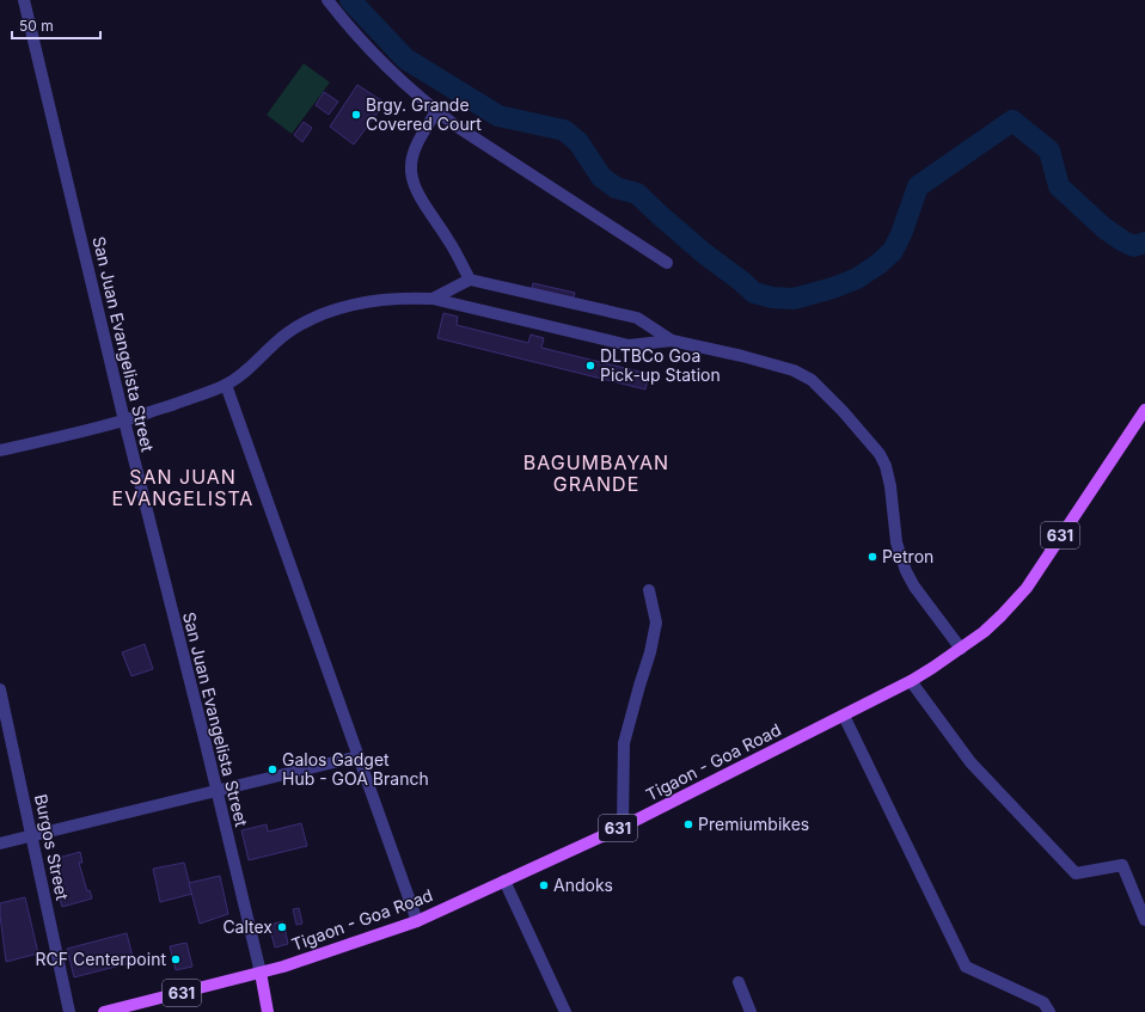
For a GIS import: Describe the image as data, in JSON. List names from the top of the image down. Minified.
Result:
{"streets":{"main road":["631","Tigaon - Goa Road"],"street":["San Juan Evangelista Street","Burgos Street"]},"crossings":[["San Juan Evangelista Street","Tigaon - Goa Road"]],"districts":["BAGUMBAYAN GRANDE","SAN JUAN EVANGELISTA"],"places":["Brgy. Grande Covered Court","DLTBCo Goa Pick-up Station","Petron","Galos Gadget Hub - GOA Branch","Premiumbikes","Andoks","Caltex","RCF Centerpoint"],"scale_bar":"50 m"}
